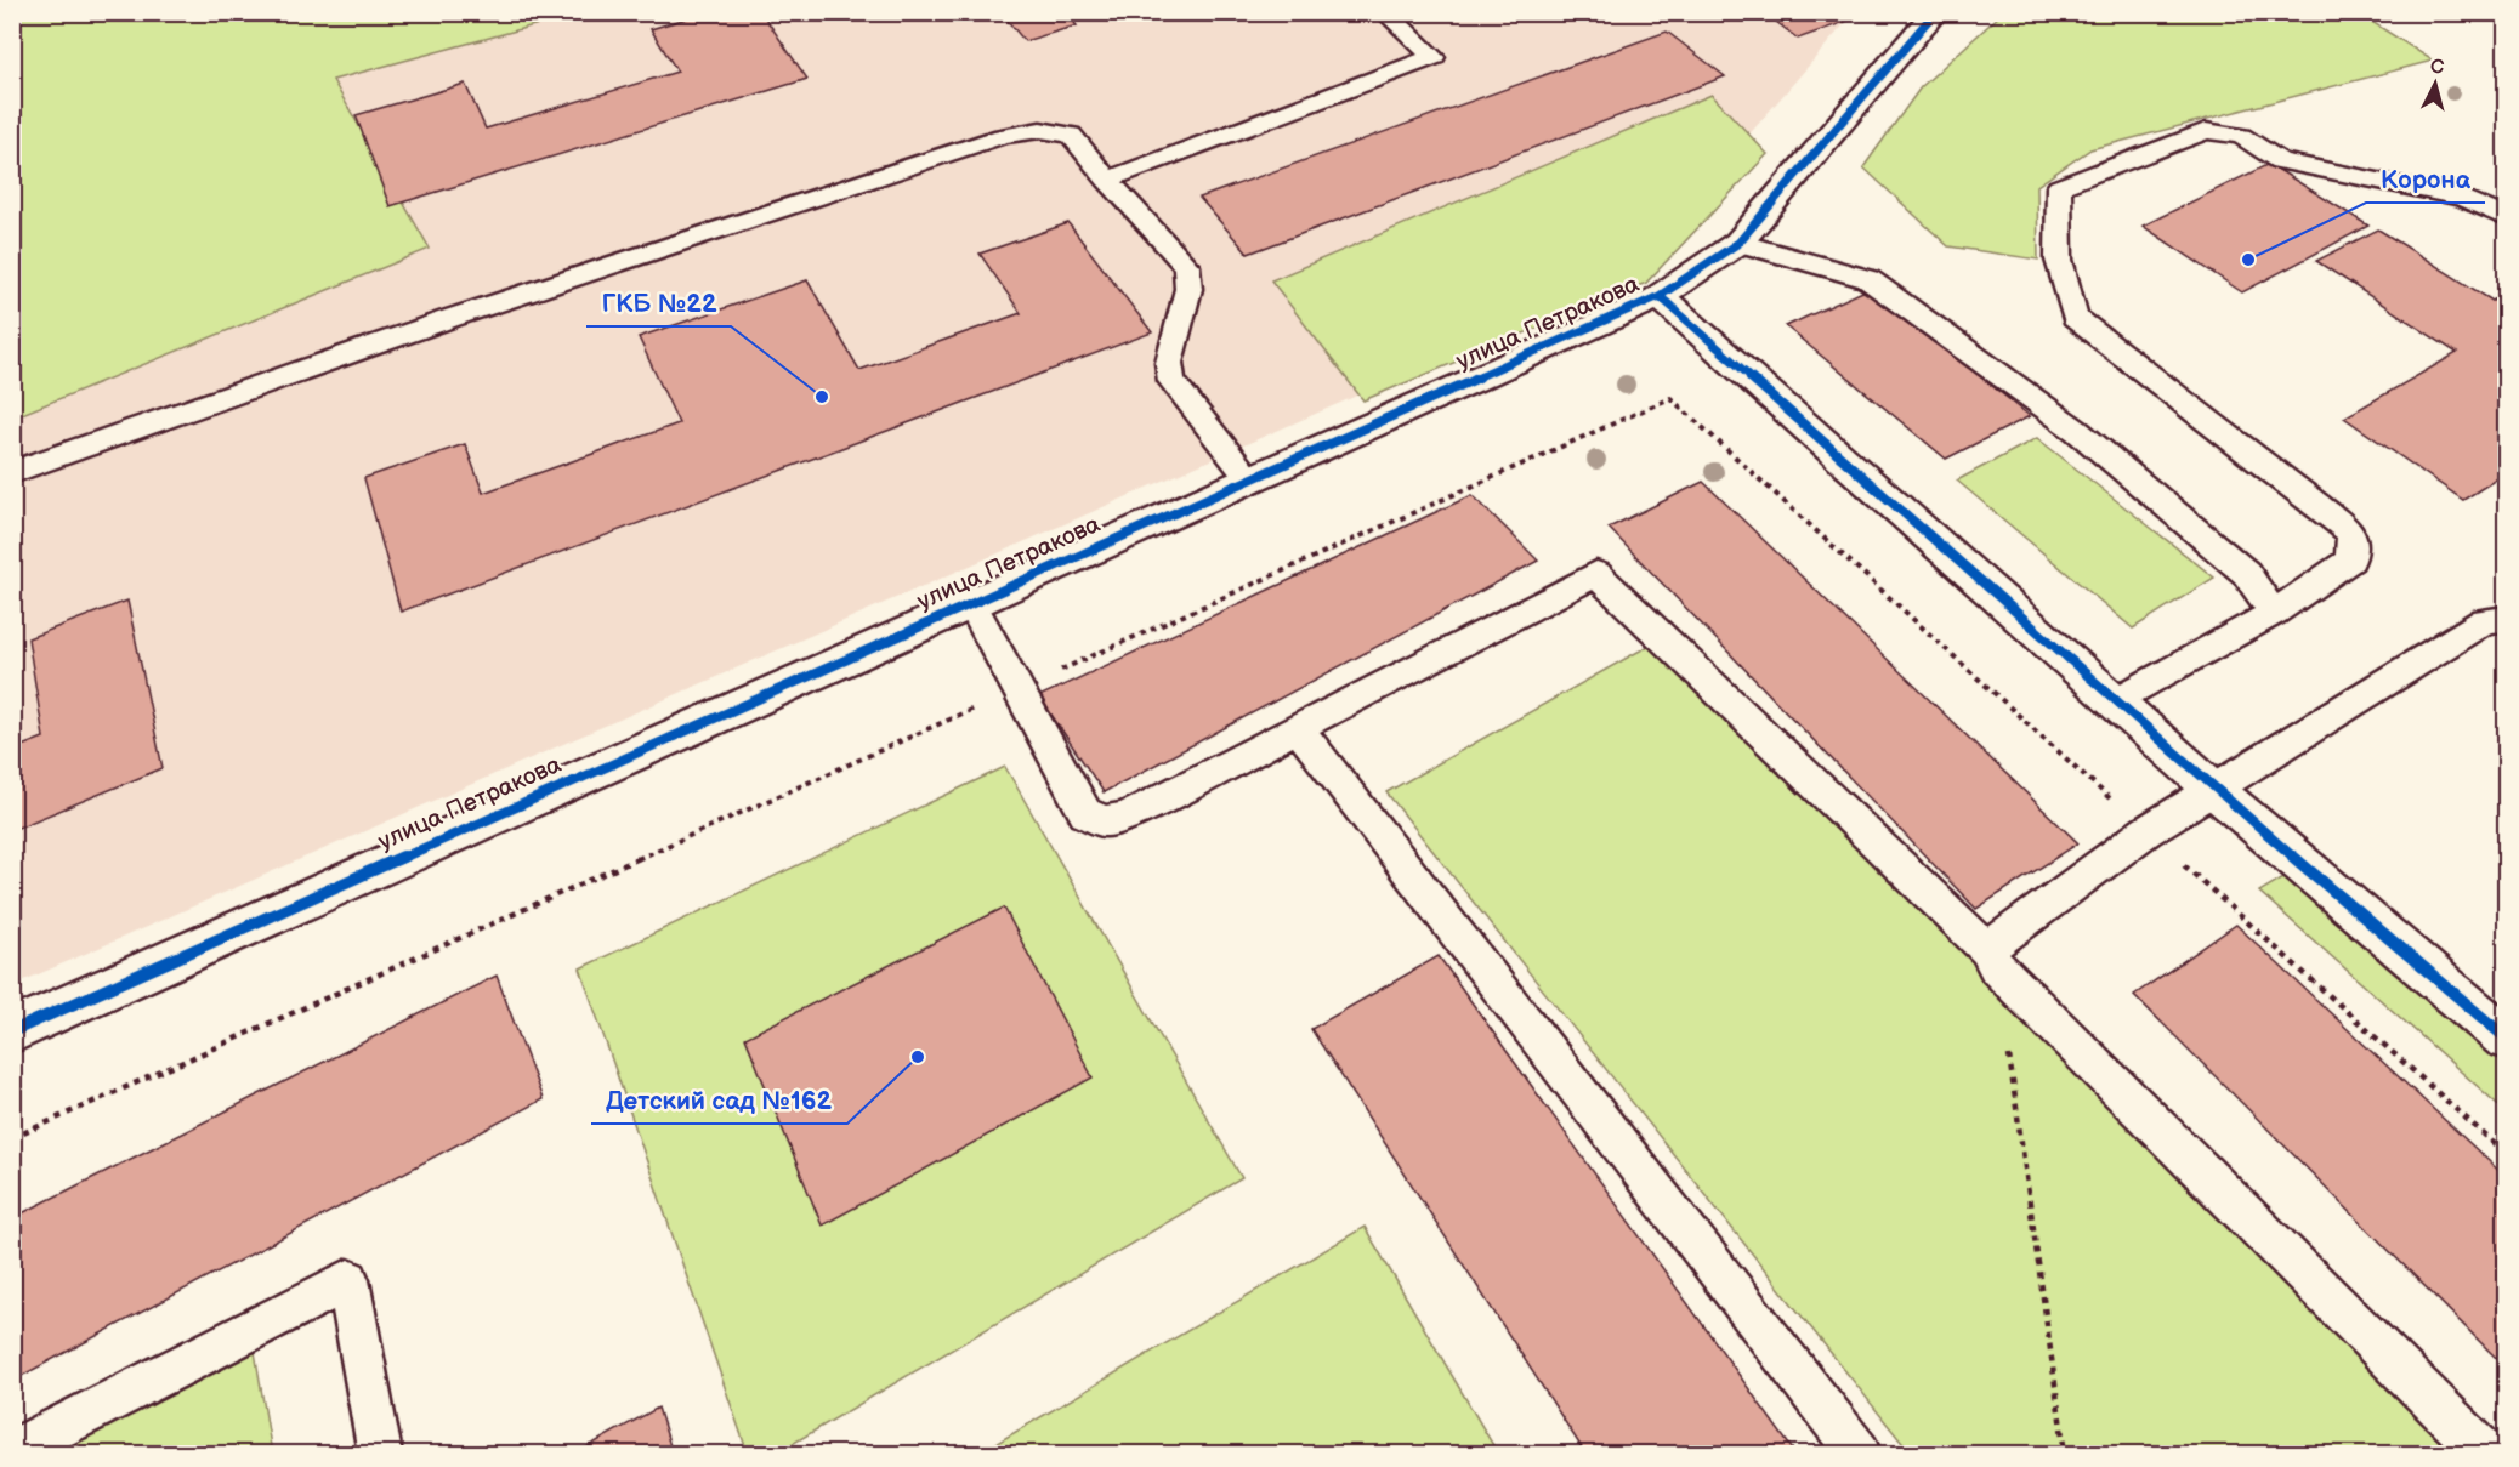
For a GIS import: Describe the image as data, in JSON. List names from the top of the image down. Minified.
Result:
{"streets":{"street":["улица Петракова"]},"places":["Корона","ГКБ №22","Детский сад №162"],"north":"top"}
